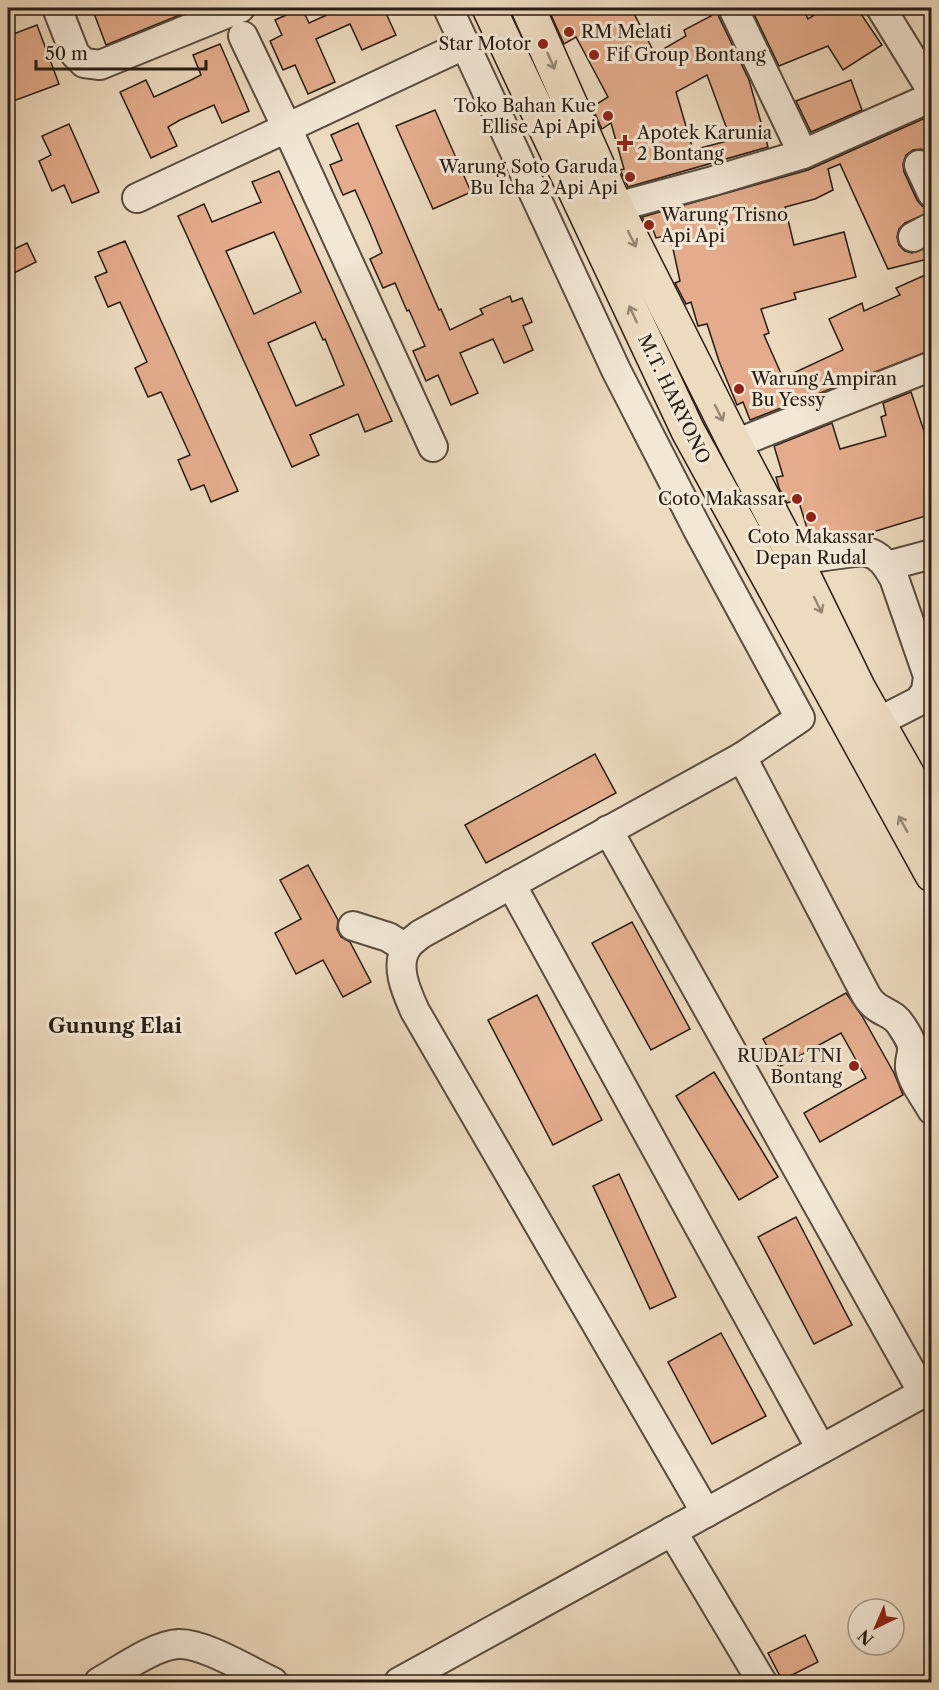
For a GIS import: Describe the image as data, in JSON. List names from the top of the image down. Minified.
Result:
{"streets":{"main road":["M.T. HARYONO"]},"districts":["Gunung Elai"],"places":{"other":["RM Melati","Star Motor","Fif Group Bontang","Toko Bahan Kue Ellise Api Api","Warung Soto Garuda Bu Icha 2 Api Api","Warung Trisno Api Api","Warung Ampiran Bu Yessy","Coto Makassar","Coto Makassar Depan Rudal","RUDAL TNI Bontang"],"health":["Apotek Karunia 2 Bontang"]},"scale_bar":"50 m","north":"bottom left"}
